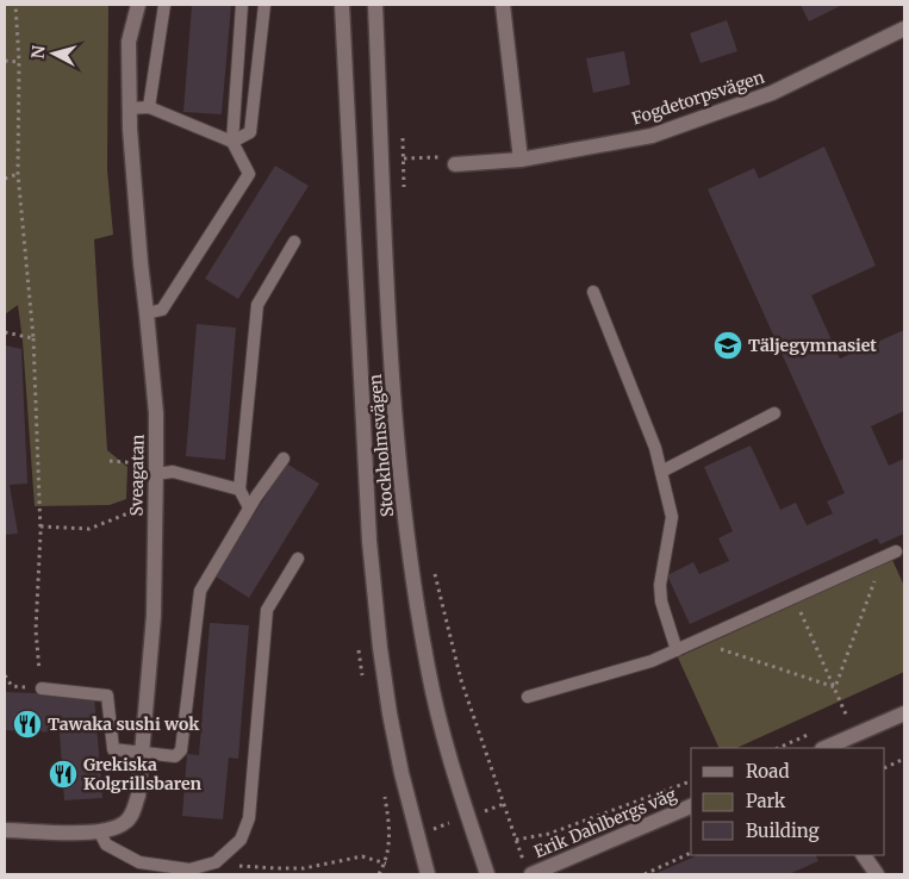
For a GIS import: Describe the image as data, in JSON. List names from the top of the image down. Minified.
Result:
{"streets":{"street":["Fogdetorpsvägen","Stockholmsvägen","Sveagatan","Erik Dahlbergs väg"]},"places":{"school or university":["Täljegymnasiet"],"restaurant":["Tawaka sushi wok","Grekiska Kolgrillsbaren"]},"legend":["Road","Park","Building"],"north":"left"}
